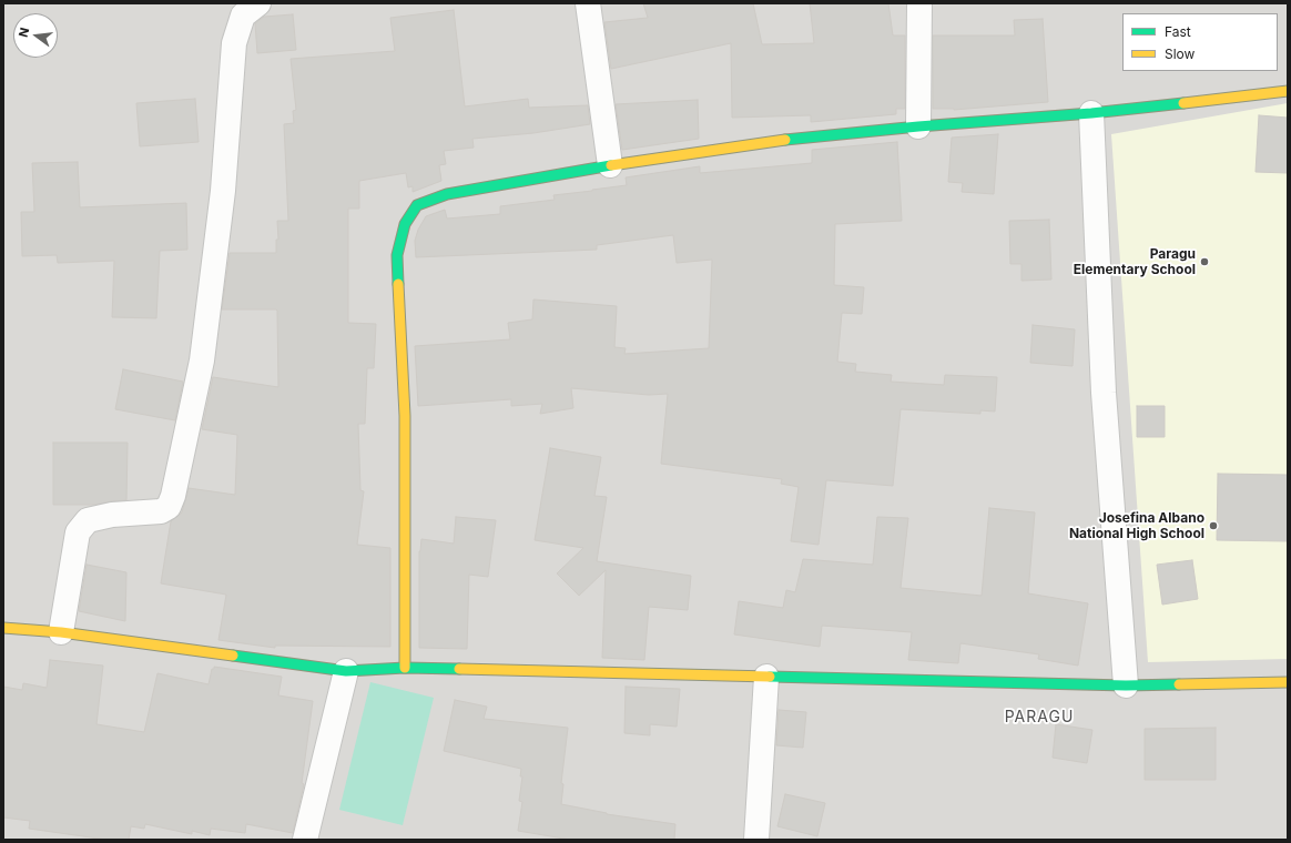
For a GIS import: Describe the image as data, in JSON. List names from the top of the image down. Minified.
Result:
{"districts":["PARAGU"],"places":["Paragu Elementary School","Josefina Albano National High School"],"legend":["Fast","Slow"],"north":"left"}
